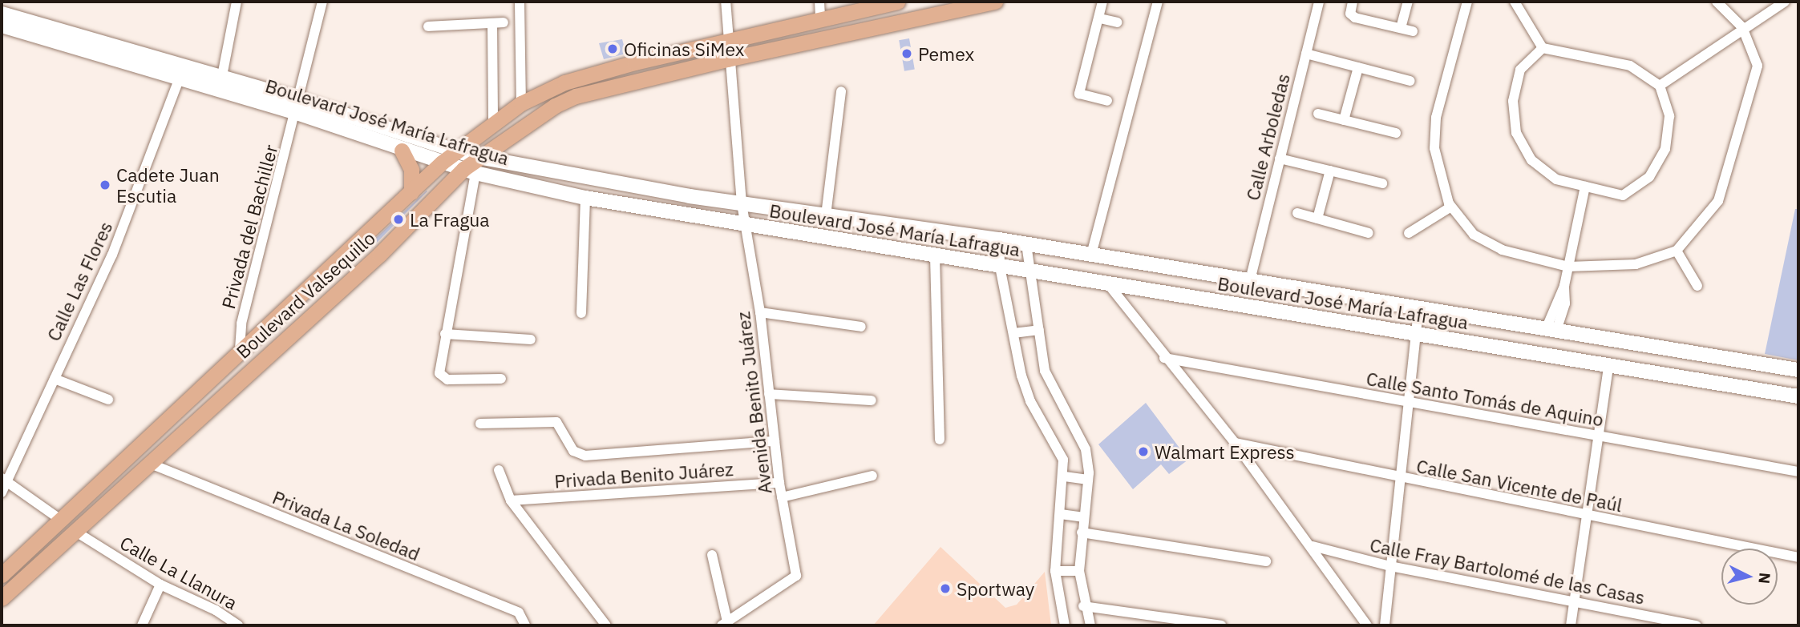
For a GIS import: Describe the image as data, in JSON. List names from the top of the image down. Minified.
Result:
{"streets":{"main road":["Boulevard José María Lafragua","Boulevard Valsequillo"],"street":["Calle Arboledas","Privada del Bachiller","Calle Las Flores","Calle Santo Tomás de Aquino","Avenida Benito Juárez","Privada Benito Juárez","Calle San Vicente de Paúl","Privada La Soledad","Calle Fray Bartolomé de las Casas","Calle La Llanura"]},"crossings":[["Boulevard José María Lafragua","Calle Arboledas"],["Boulevard José María Lafragua","Privada del Bachiller"],["Boulevard José María Lafragua","Calle Las Flores"],["Boulevard José María Lafragua","Boulevard Valsequillo"],["Boulevard José María Lafragua","Avenida Benito Juárez"],["Privada del Bachiller","Boulevard Valsequillo"],["Boulevard Valsequillo","Avenida Benito Juárez"],["Boulevard Valsequillo","Privada La Soledad"],["Boulevard Valsequillo","Calle La Llanura"],["Avenida Benito Juárez","Privada Benito Juárez"]],"places":["Oficinas SiMex","Pemex","Cadete Juan Escutia","La Fragua","Walmart Express","Sportway"],"north":"right"}
